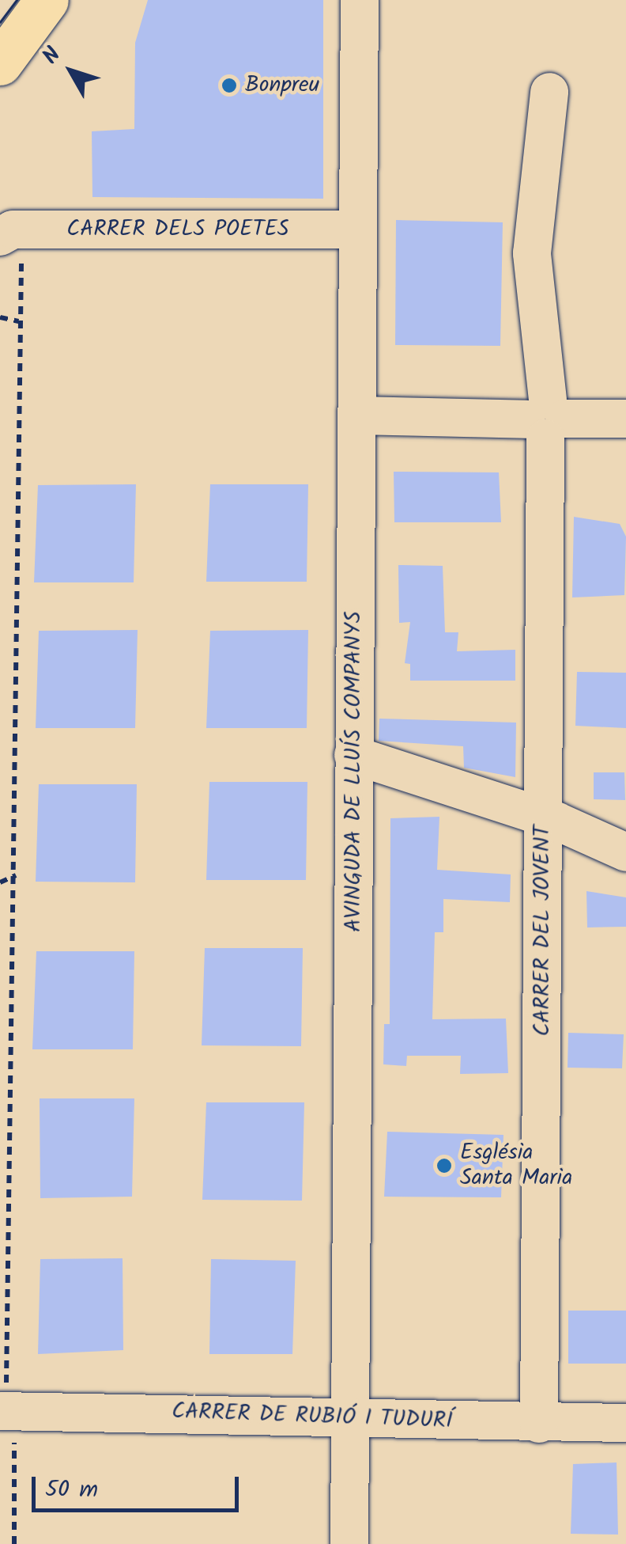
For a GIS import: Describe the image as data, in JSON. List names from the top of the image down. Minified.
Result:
{"streets":{"street":["CARRER DELS POETES","AVINGUDA DE LLUÍS COMPANYS","CARRER DEL JOVENT","CARRER DE RUBIÓ I TUDURÍ"]},"crossings":[["CARRER DELS POETES","AVINGUDA DE LLUÍS COMPANYS"],["AVINGUDA DE LLUÍS COMPANYS","CARRER DE RUBIÓ I TUDURÍ"],["CARRER DEL JOVENT","CARRER DE RUBIÓ I TUDURÍ"]],"places":["Bonpreu","Església Santa Maria"],"scale_bar":"50 m","north":"top left"}
